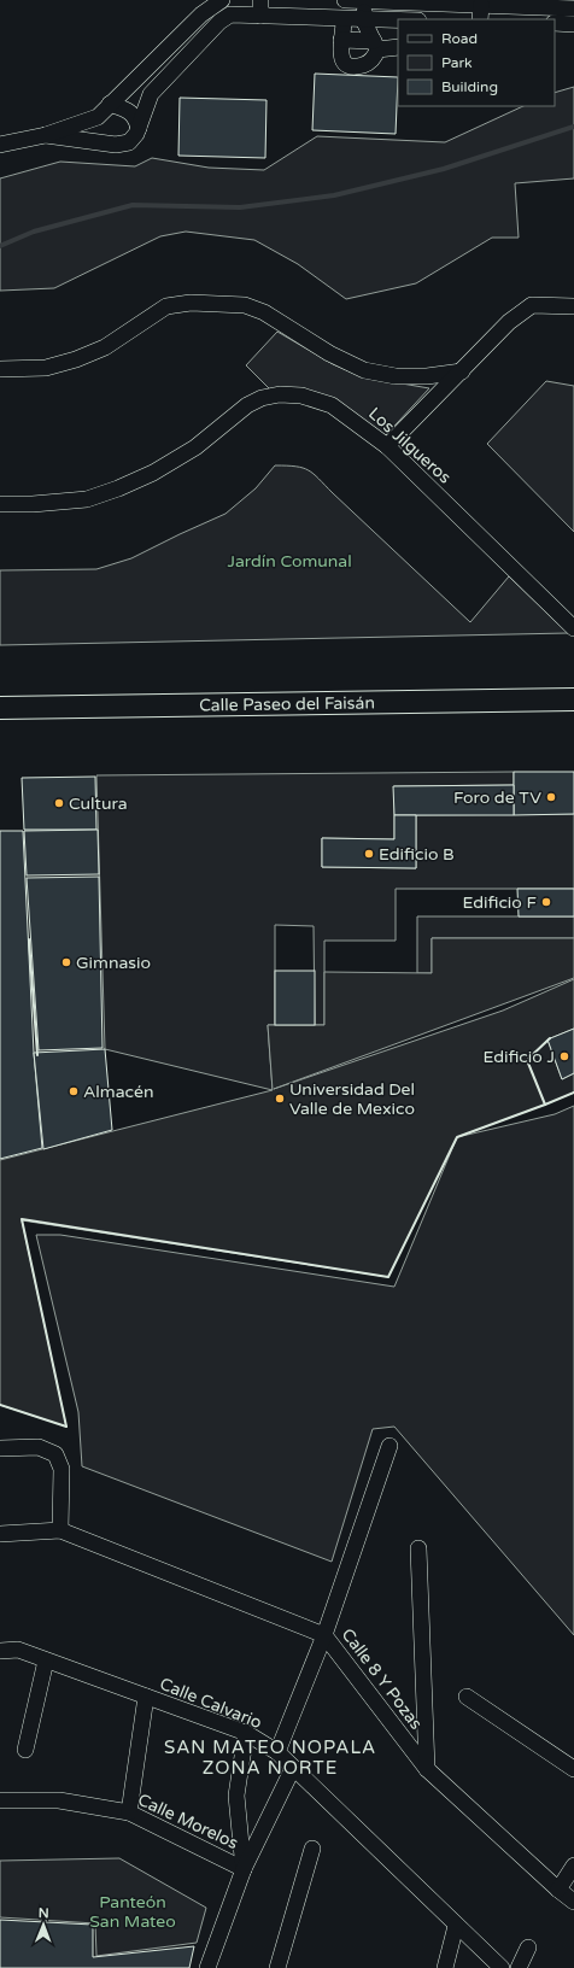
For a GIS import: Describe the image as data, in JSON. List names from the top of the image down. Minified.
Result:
{"streets":{"street":["Los Jilgueros","Calle Paseo del Faisán","Calle 8 Y Pozas","Calle Calvario","Calle Morelos"]},"districts":["SAN MATEO NOPALA ZONA NORTE"],"parks":["Jardín Comunal","Panteón San Mateo"],"places":["Foro de TV","Cultura","Edificio B","Edificio F","Gimnasio","Edificio J","Almacén","Universidad Del Valle de Mexico"],"legend":["Road","Park","Building"],"north":"top"}
